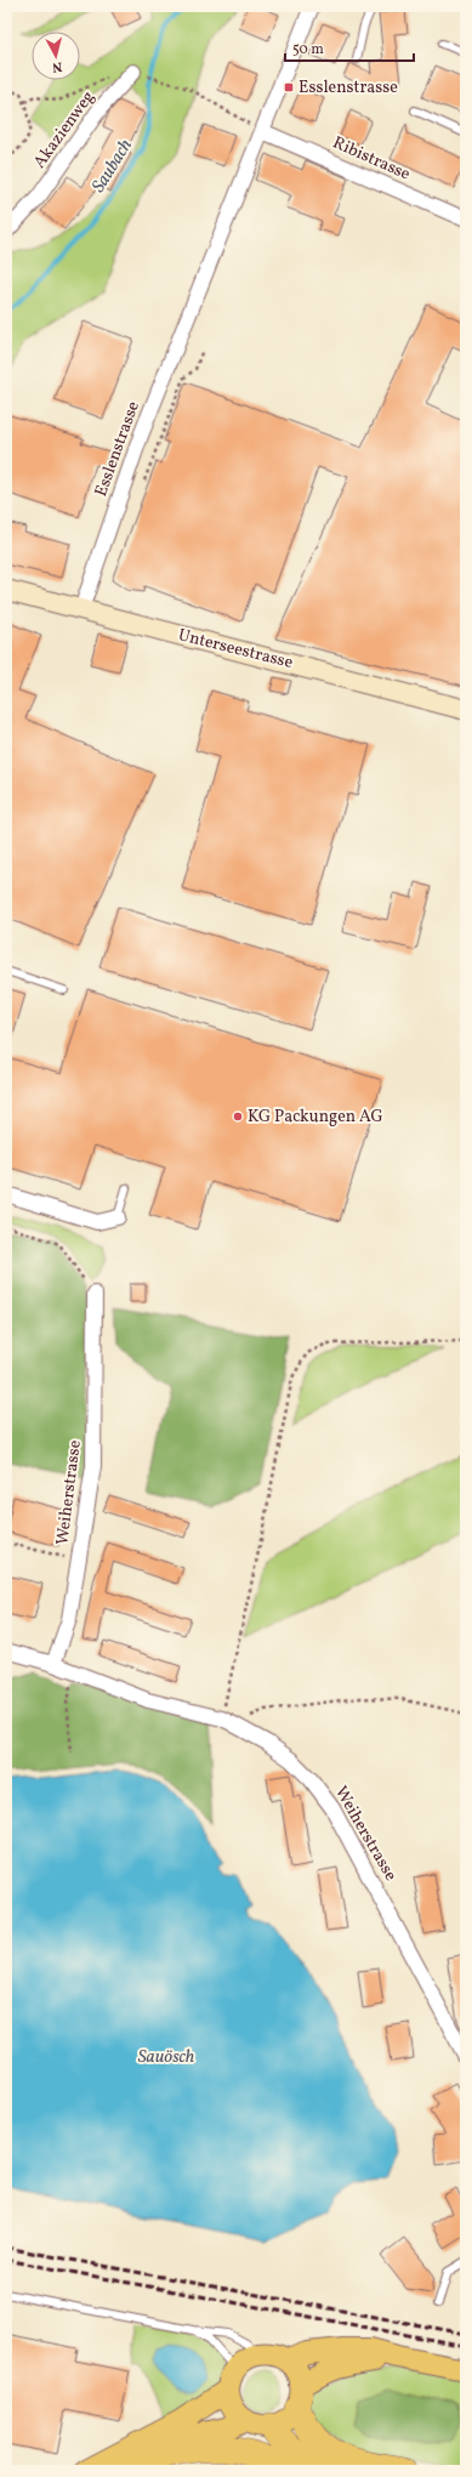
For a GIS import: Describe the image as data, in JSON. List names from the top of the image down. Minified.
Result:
{"streets":{"street":["Akazienweg","Ribistrasse","Esslenstrasse","Unterseestrasse","Weiherstrasse"]},"crossings":[["Ribistrasse","Esslenstrasse"],["Esslenstrasse","Unterseestrasse"]],"water":["Saubach","Sauösch"],"places":{"transit":["Esslenstrasse"],"other":["KG Packungen AG"]},"scale_bar":"50 m","north":"bottom"}
